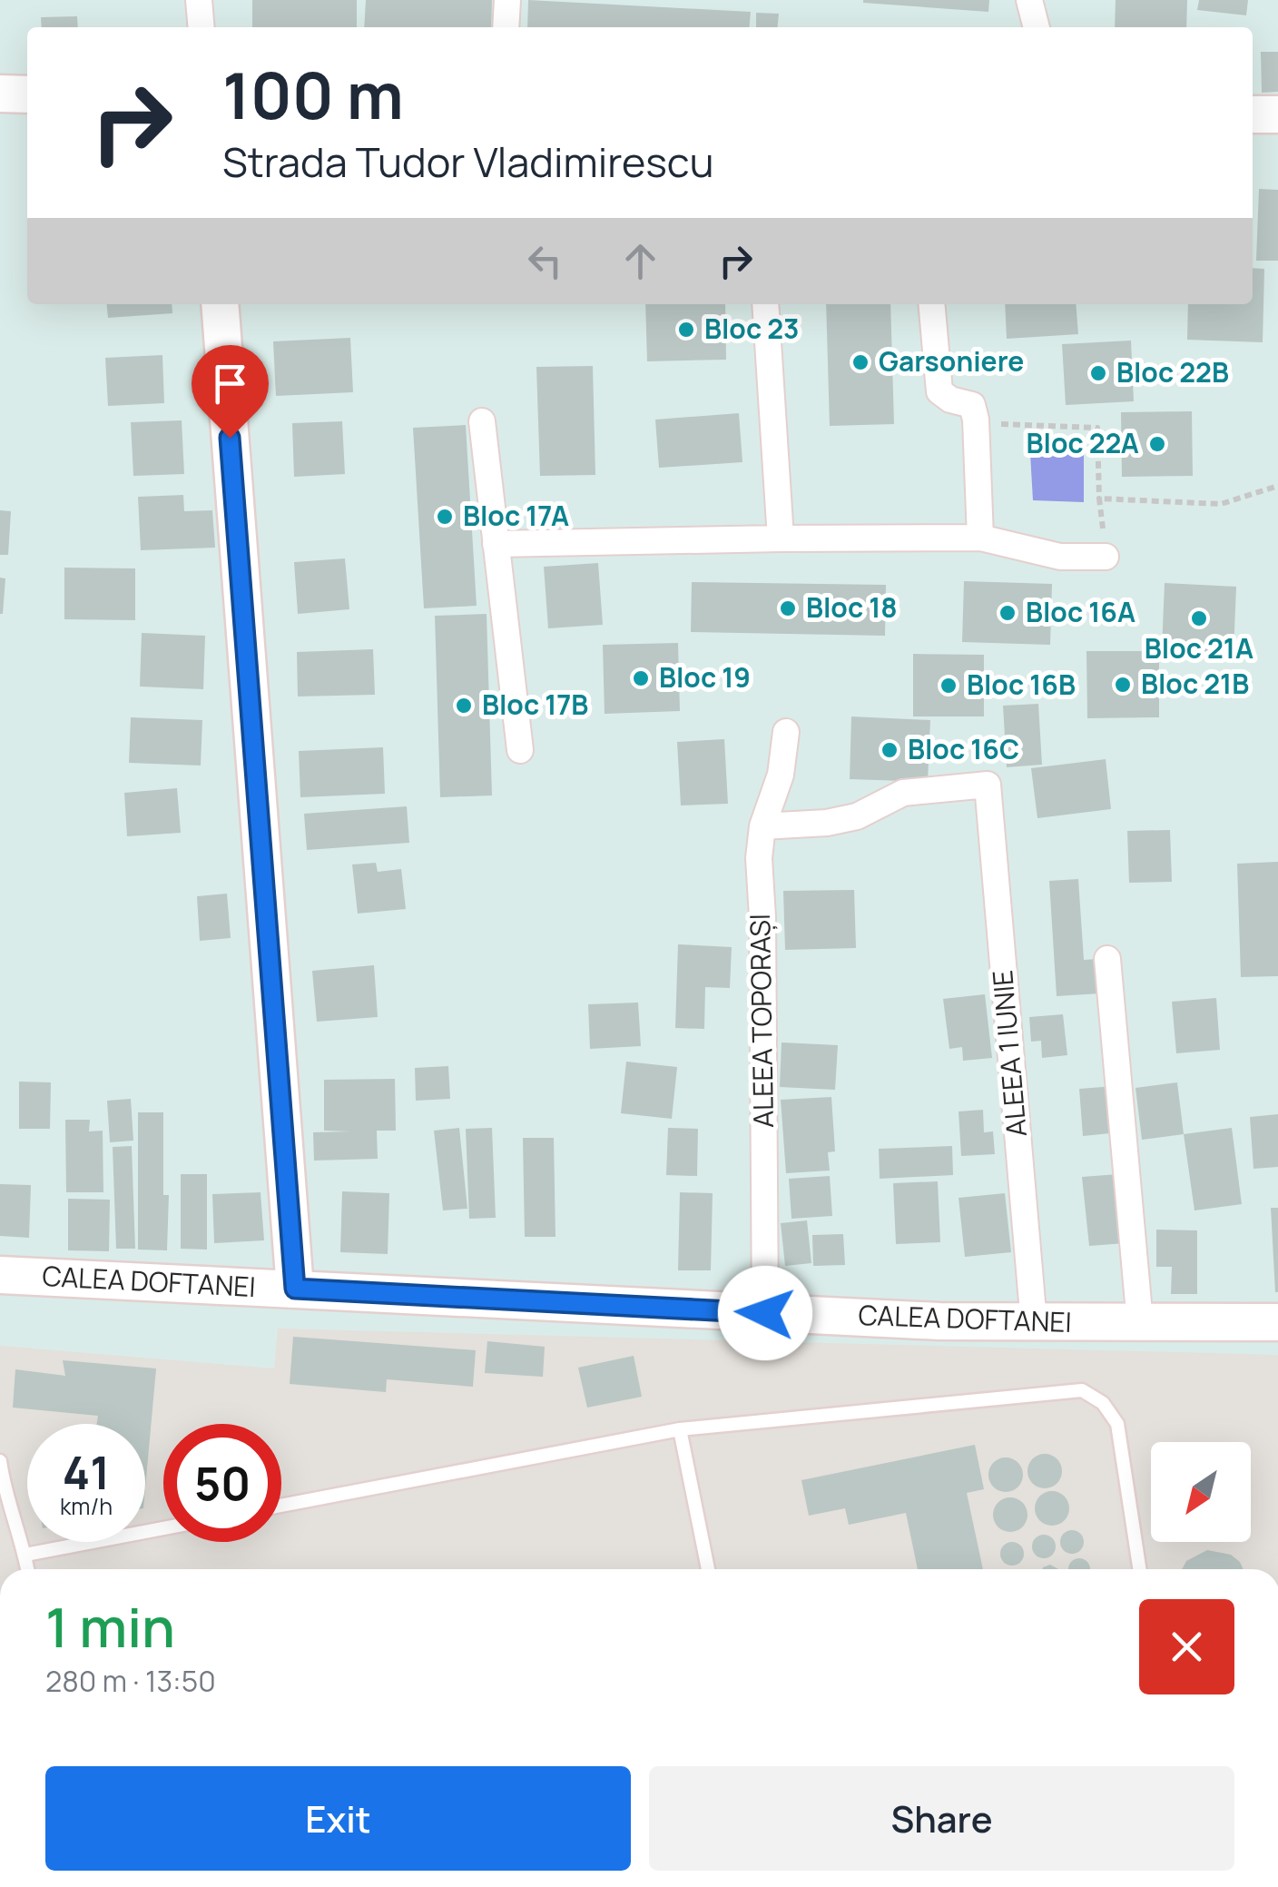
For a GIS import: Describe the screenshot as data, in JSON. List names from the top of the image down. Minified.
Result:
{"streets":{"main road":["CALEA DOFTANEI"],"street":["ALEEA TOPORAȘI","ALEEA 1 IUNIE"]},"crossings":[["ALEEA TOPORAȘI","ALEEA 1 IUNIE"],["ALEEA TOPORAȘI","CALEA DOFTANEI"],["ALEEA 1 IUNIE","CALEA DOFTANEI"]],"places":["Bloc 23","Garsoniere","Bloc 22B","Bloc 22A","Bloc 17A","Bloc 18","Bloc 16A","Bloc 21A","Bloc 19","Bloc 21B","Bloc 16B","Bloc 17B","Bloc 16C"],"north":"bottom left","page":{"turn":["100 m","Strada Tudor Vladimirescu"],"speed":"41 km/h","limit":"50","heading":["1 min","280 m · 13:50"],"buttons":["Exit","Share"]}}
